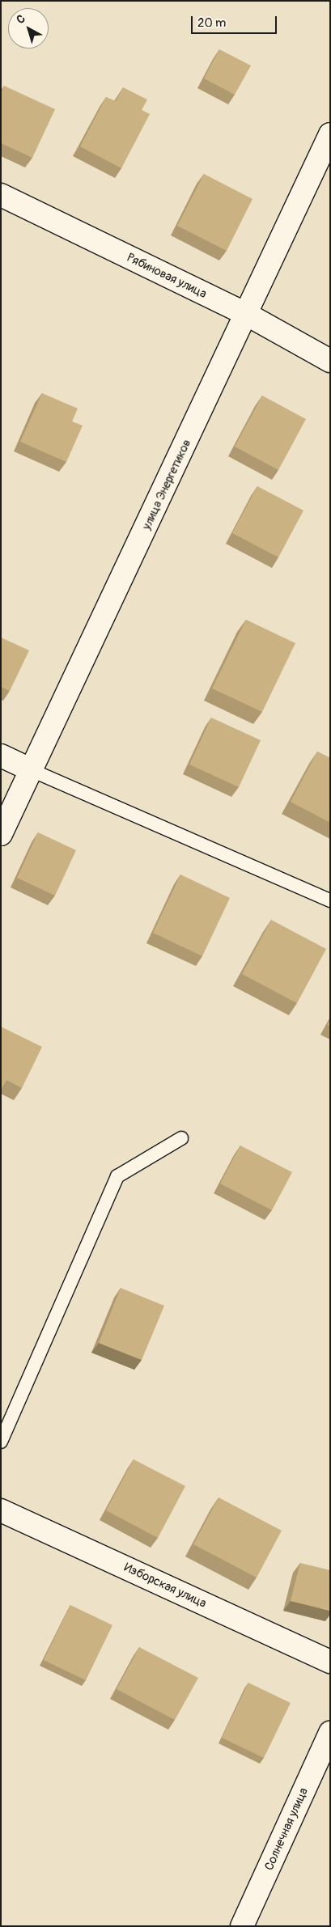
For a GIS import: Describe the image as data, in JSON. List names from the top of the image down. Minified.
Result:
{"streets":{"street":["Рябиновая улица","улица Энергетиков","Изборская улица","Солнечная улица"]},"crossings":[["Рябиновая улица","улица Энергетиков"]],"scale_bar":"20 m","north":"top left"}
